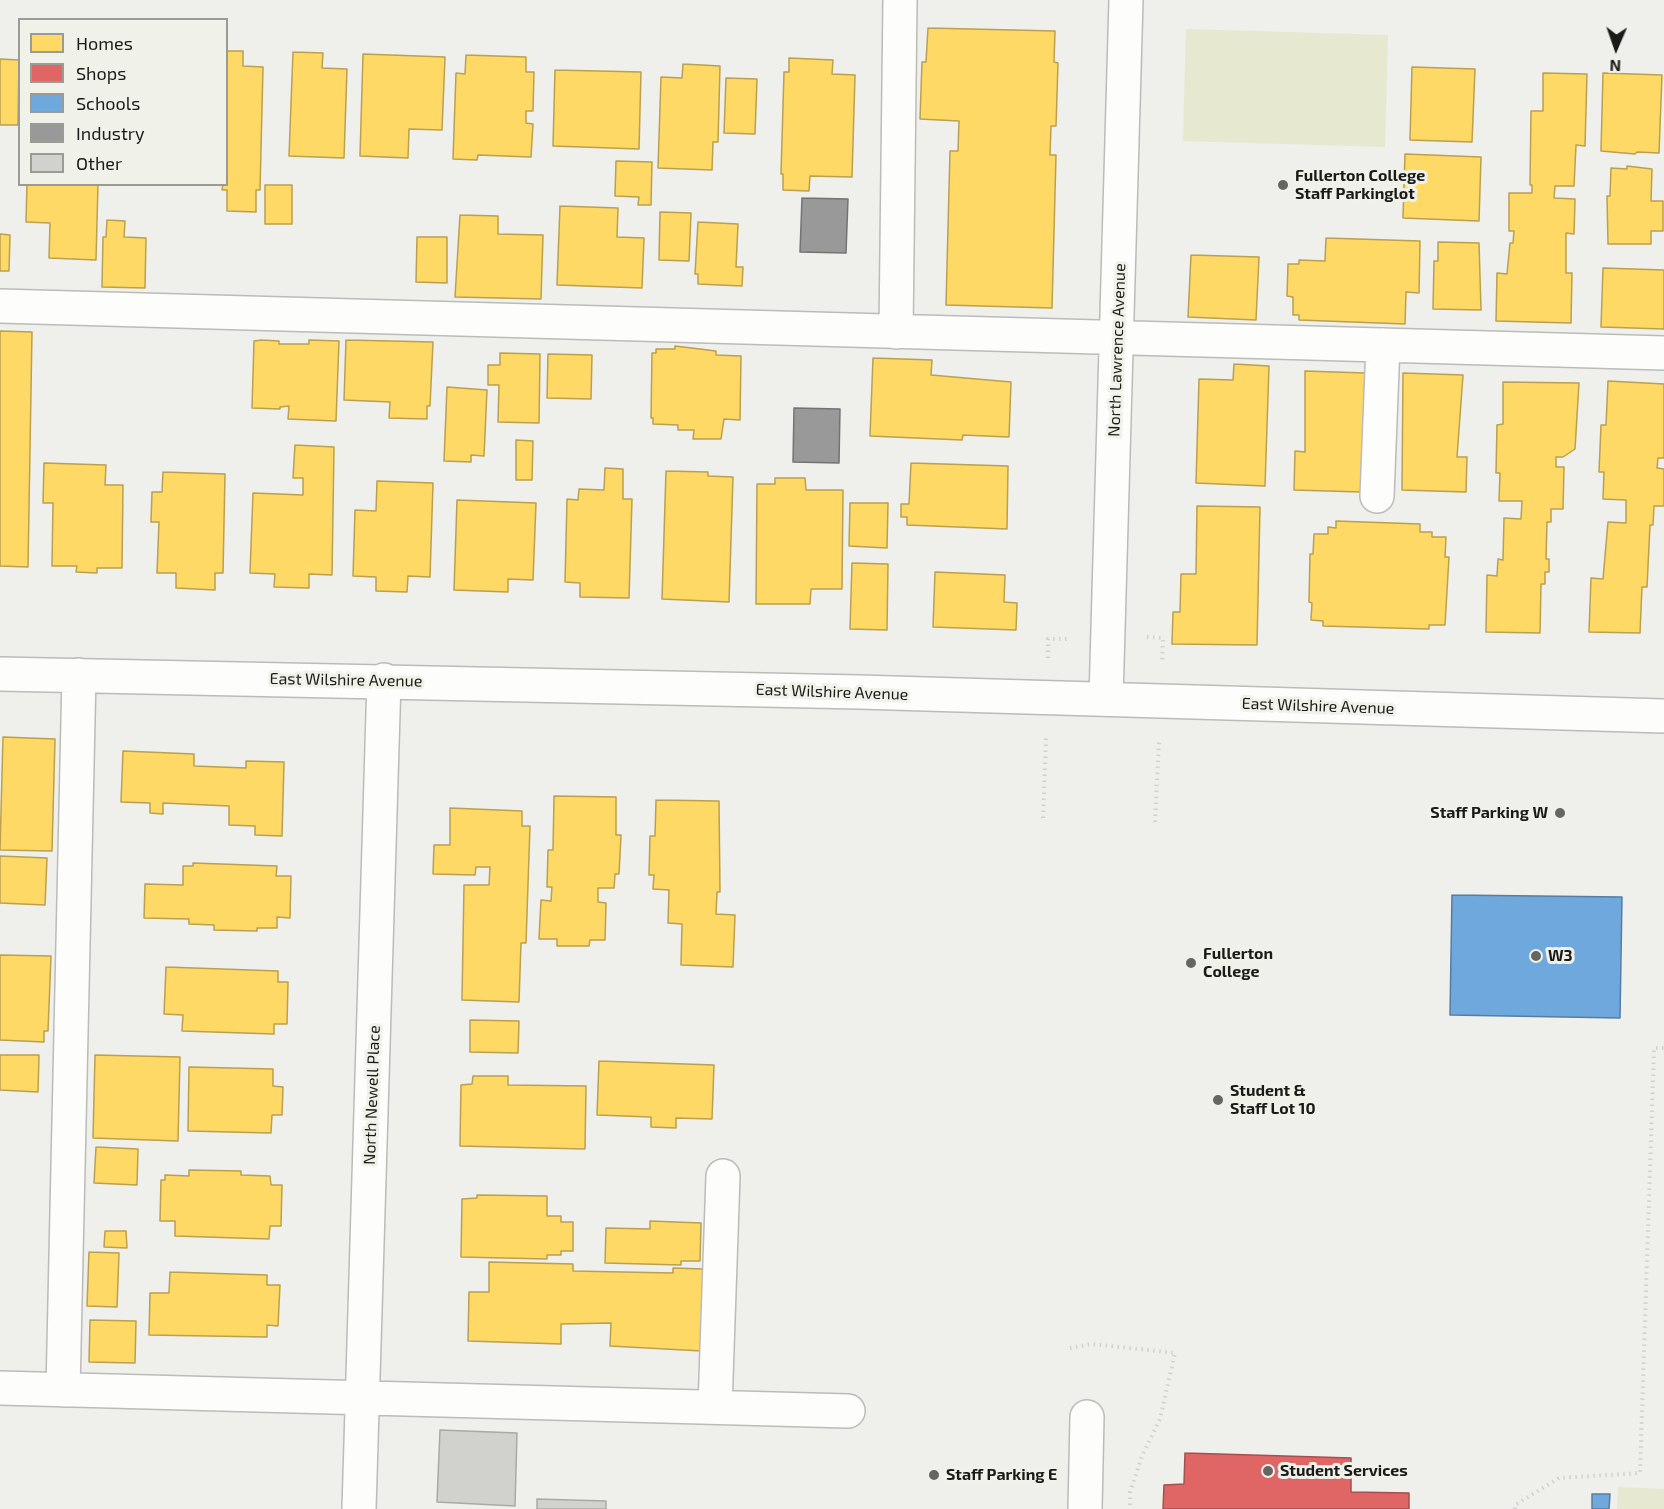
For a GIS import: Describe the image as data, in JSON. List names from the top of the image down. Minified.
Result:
{"streets":{"street":["North Lawrence Avenue","East Wilshire Avenue","North Newell Place"]},"crossings":[["North Lawrence Avenue","East Wilshire Avenue"],["East Wilshire Avenue","North Newell Place"]],"places":["Fullerton College Staff Parkinglot","Staff Parking W","W3","Fullerton College","Student & Staff Lot 10","Student Services","Staff Parking E"],"legend":["Homes","Shops","Schools","Industry","Other"],"north":"bottom"}
